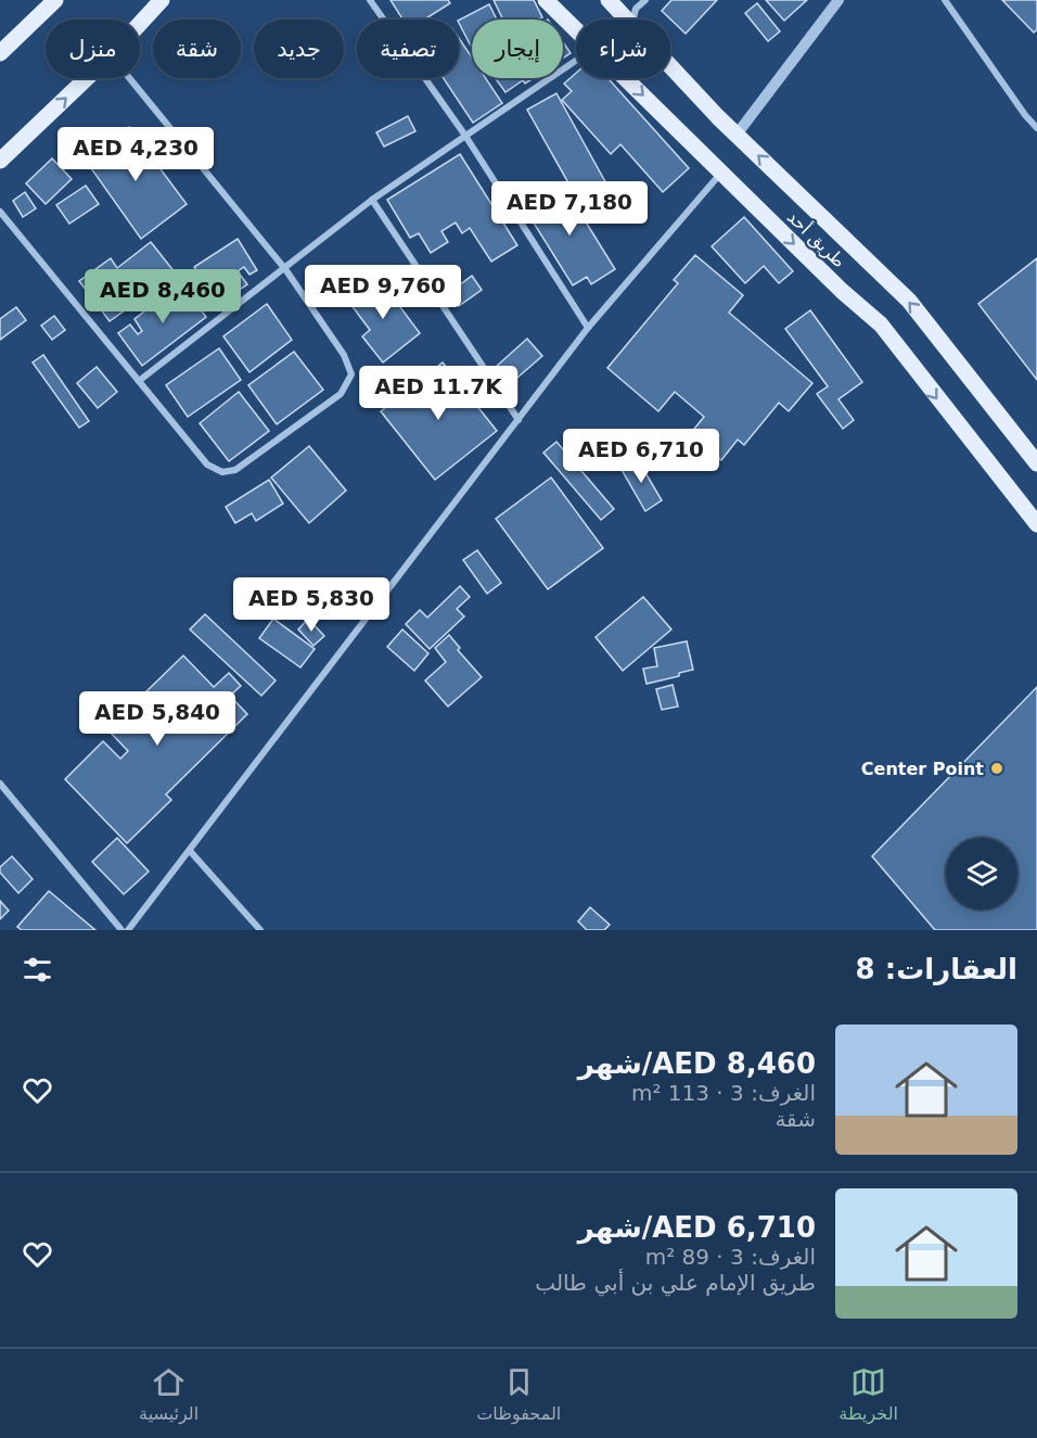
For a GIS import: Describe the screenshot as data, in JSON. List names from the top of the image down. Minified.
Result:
{"streets":{"main road":["طريق أحد"]},"places":["Center Point"],"page":{"chip":["شراء","إيجار","تصفية","جديد","شقة","منزل"],"price":["AED 4,230","AED 7,180","AED 9,760","AED 8,460","AED 11.7K","AED 6,710","AED 5,830","AED 5,840"],"heading":"العقارات: 8","list":[{"name":"AED 8,460/شهر","note":"الغرف: 3 · 113 m² · شقة"},{"name":"AED 6,710/شهر","note":"الغرف: 3 · 89 m² · طريق الإمام علي بن أبي طالب"}],"tabs":["الخريطة","المحفوظات","الرئيسية"]}}
